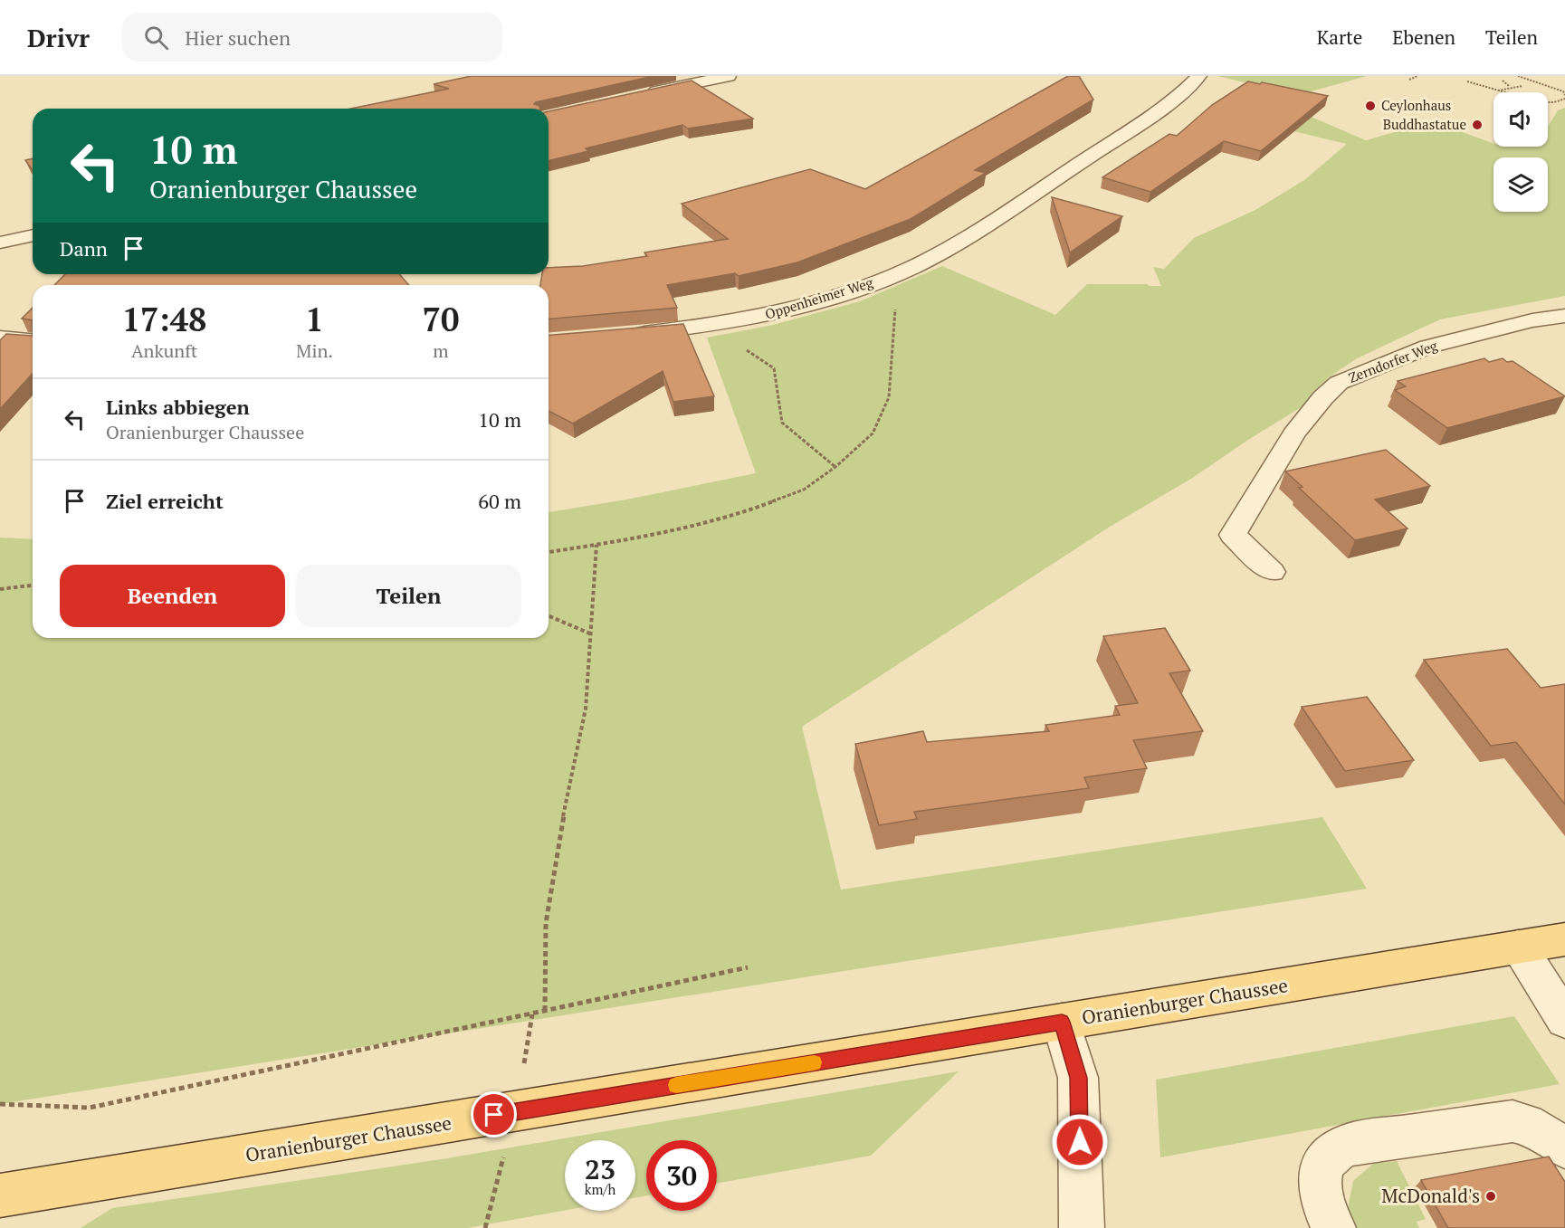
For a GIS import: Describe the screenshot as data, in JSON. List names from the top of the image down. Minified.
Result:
{"streets":{"main road":["Oranienburger Chaussee"],"street":["Oppenheimer Weg","Zerndorfer Weg"]},"places":["Ceylonhaus","Buddhastatue","McDonald's"],"page":{"header":"Drivr","search":"Hier suchen","nav":["Karte","Ebenen","Teilen"],"turn":["10 m","Oranienburger Chaussee"],"then":"Dann","eta":["17:48","Ankunft","1","Min.","70","m"],"list":[{"name":"Links abbiegen","note":"Oranienburger Chaussee","value":"10 m"},{"name":"Ziel erreicht","value":"60 m"}],"buttons":["Beenden","Teilen"],"speed":"23 km/h","limit":"30"}}
